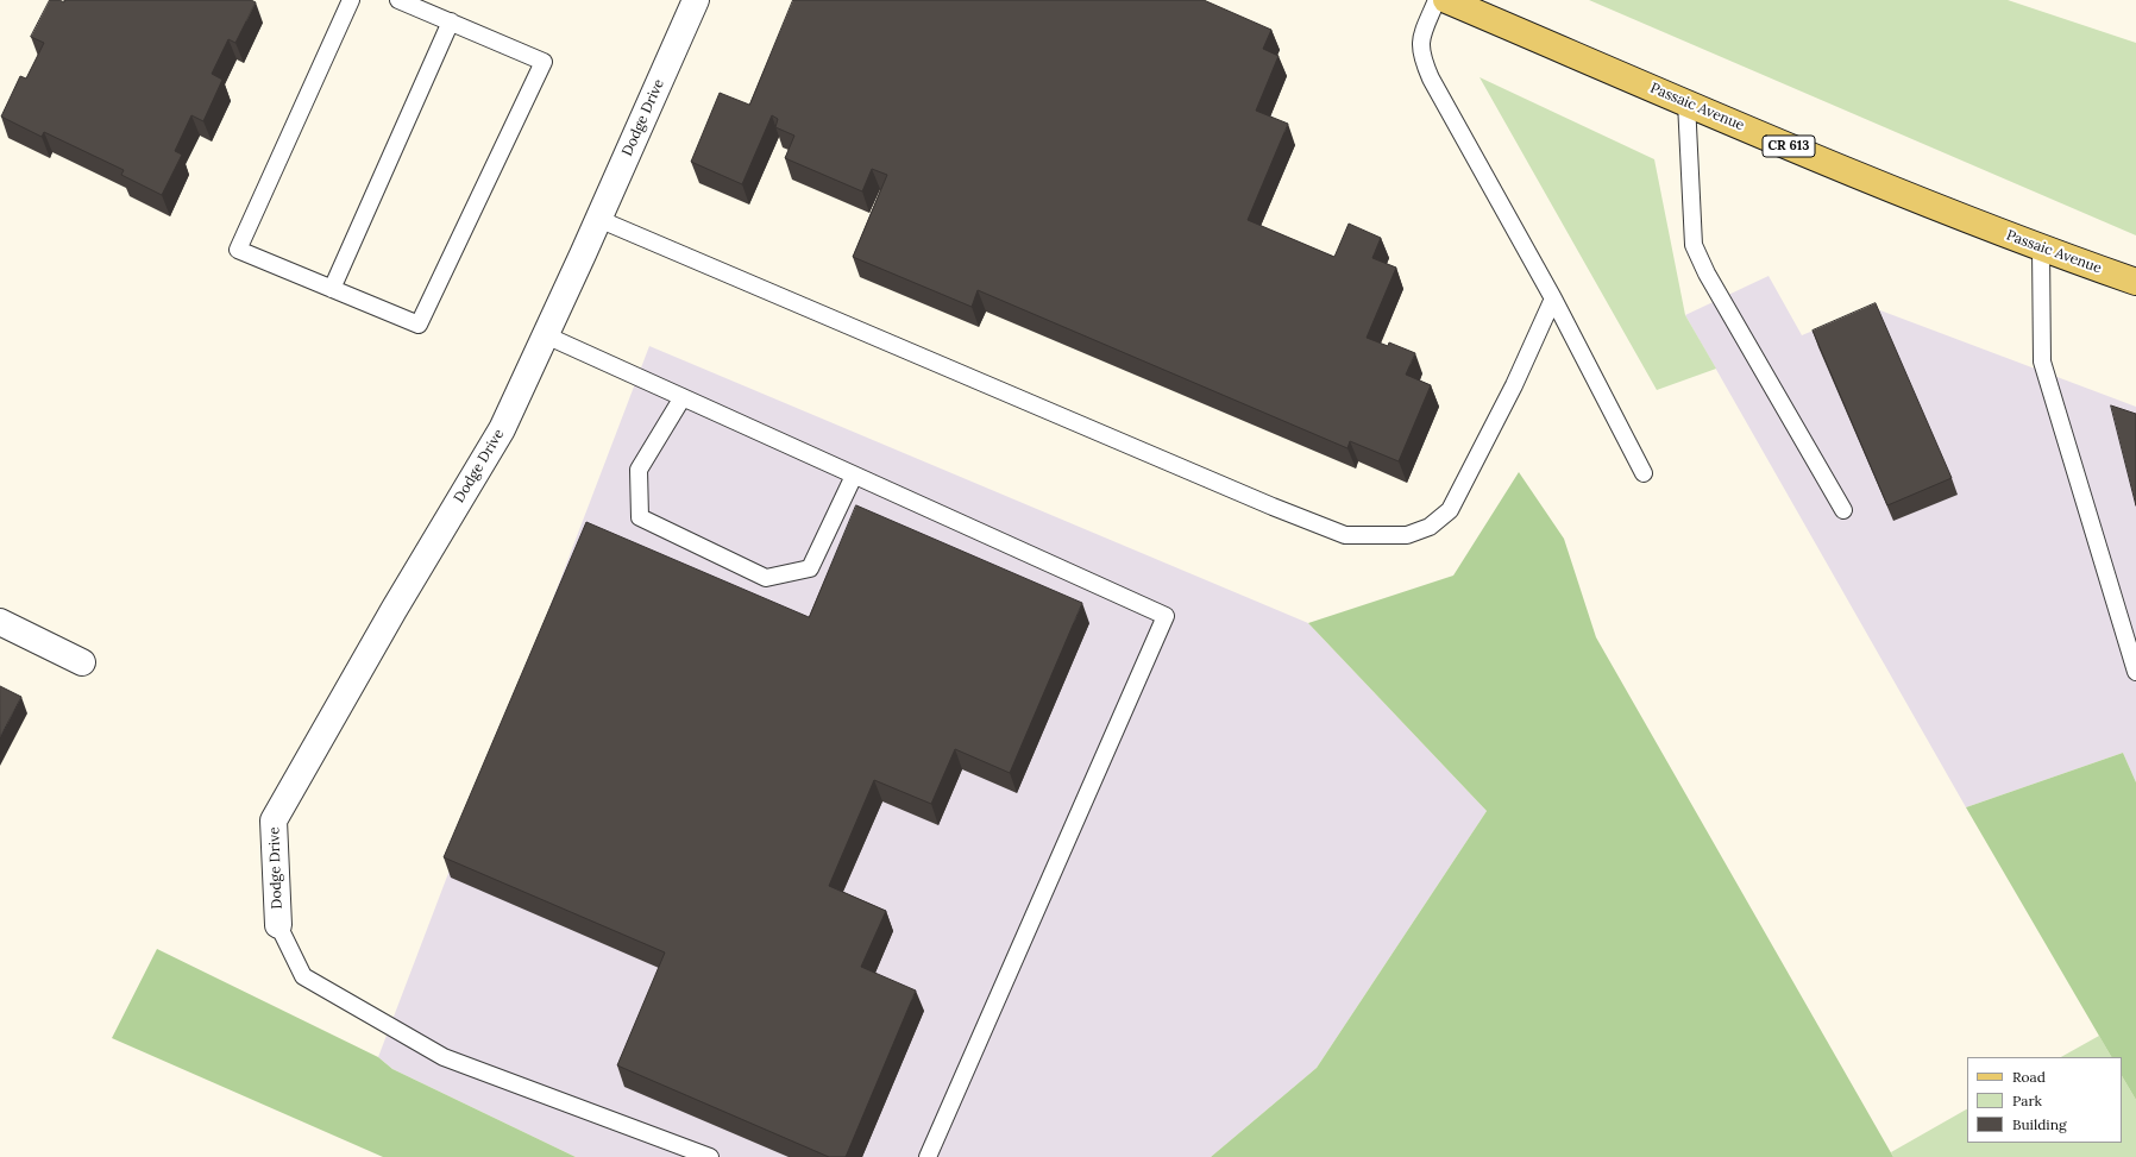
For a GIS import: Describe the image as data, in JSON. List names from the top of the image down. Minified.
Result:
{"streets":{"main road":["Passaic Avenue","CR 613"],"street":["Dodge Drive"]},"legend":["Road","Park","Building"]}
